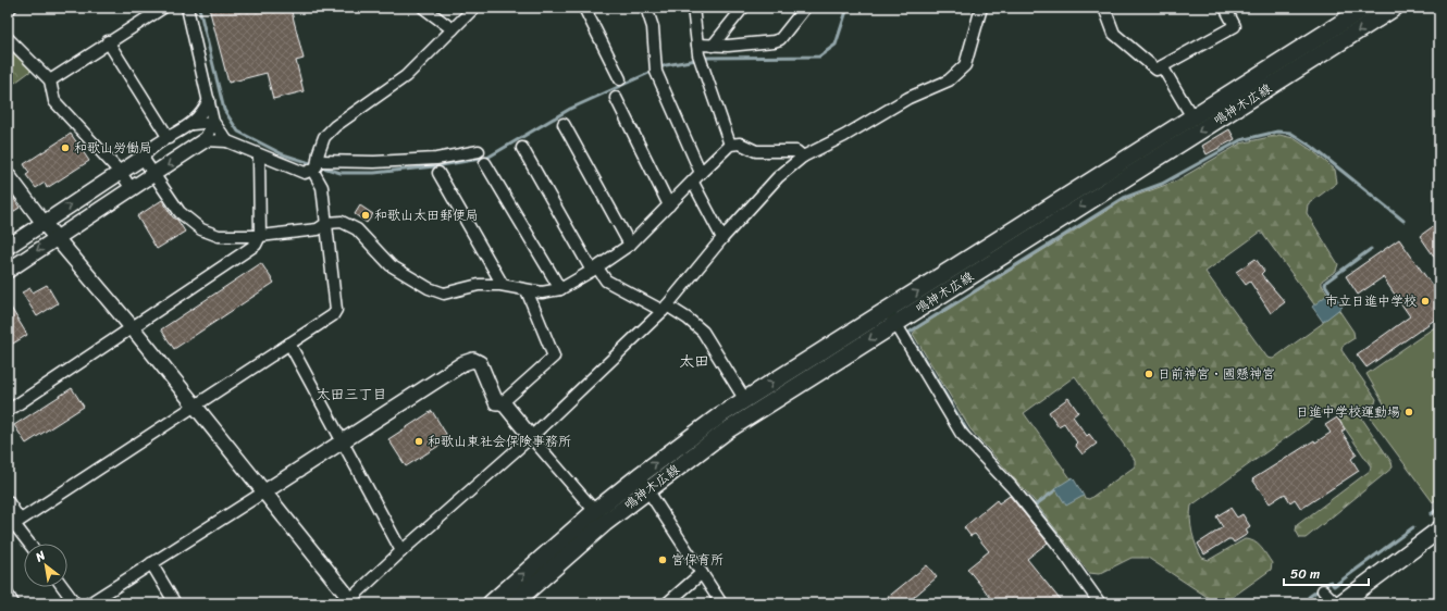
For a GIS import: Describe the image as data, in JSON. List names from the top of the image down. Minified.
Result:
{"streets":{"main road":["鳴神木広線"]},"districts":["太田","太田三丁目"],"places":["和歌山労働局","和歌山太田郵便局","市立日進中学校","日前神宮・國懸神宮","日進中学校運動場","和歌山東社会保険事務所","宮保育所"],"scale_bar":"50 m","north":"top left"}
